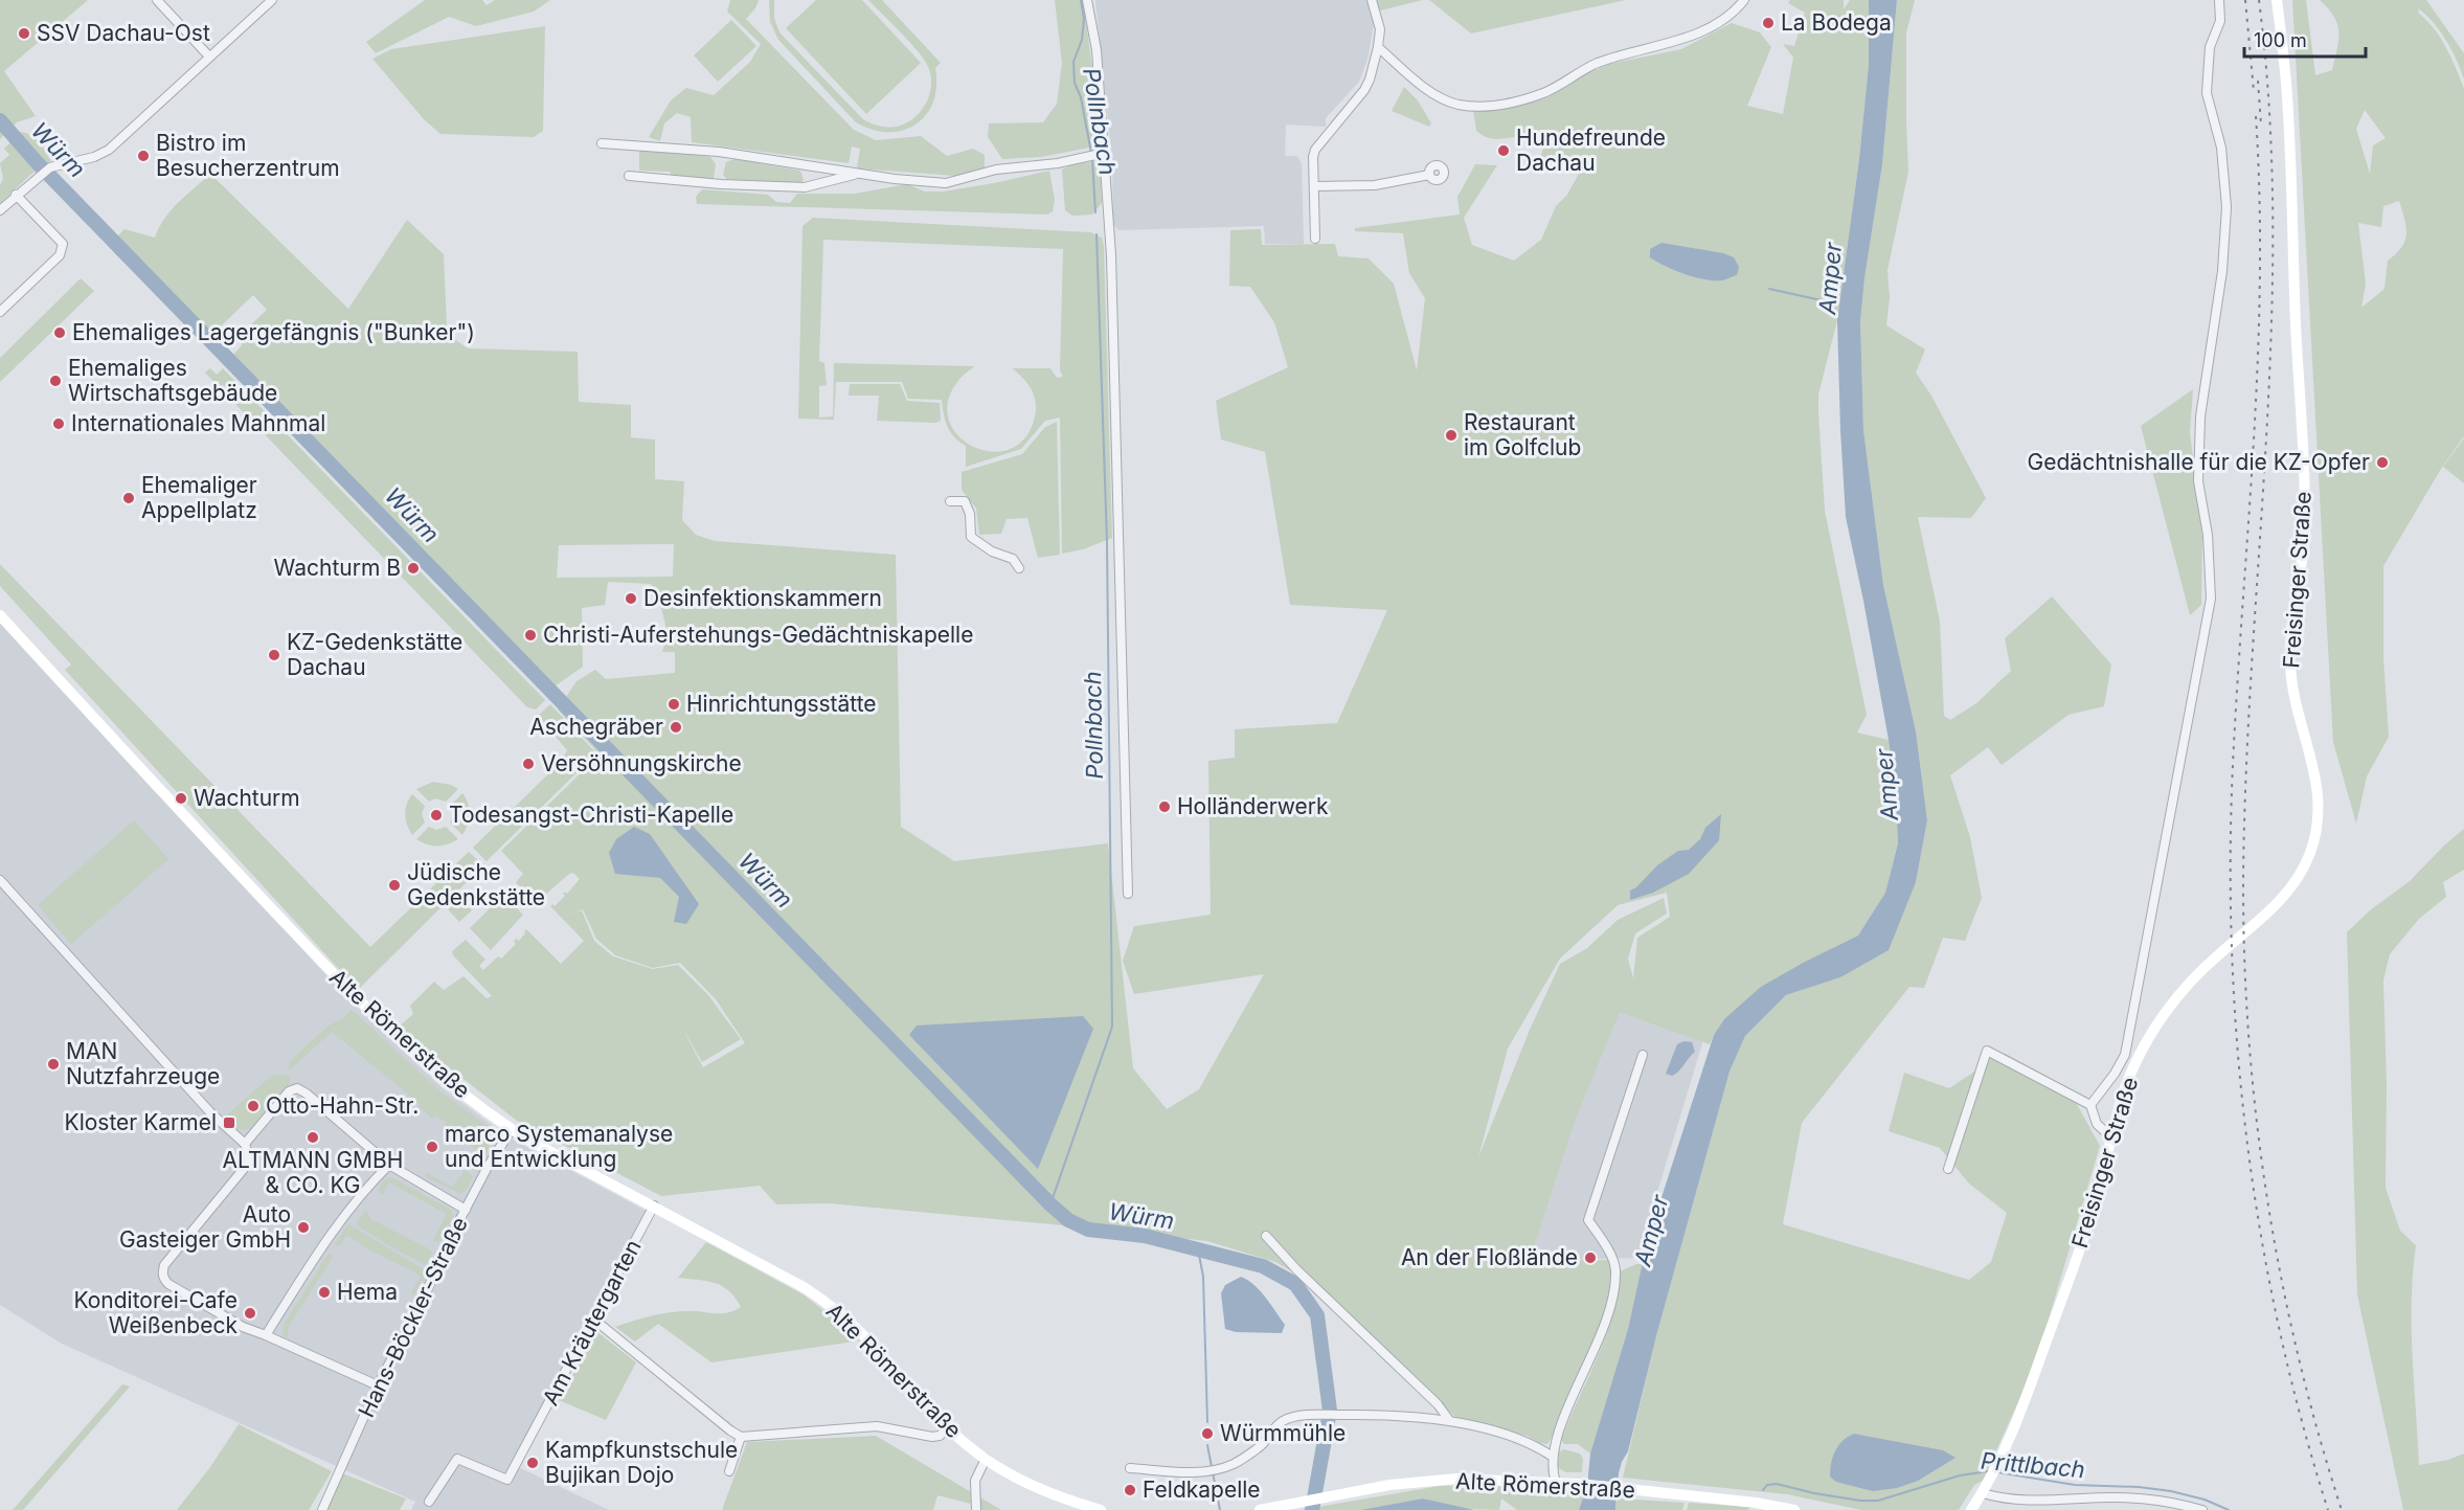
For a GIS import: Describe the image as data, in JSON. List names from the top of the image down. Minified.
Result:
{"streets":{"main road":["Freisinger Straße","Alte Römerstraße"],"street":["Hans-Böckler-Straße","Am Kräutergarten"]},"crossings":[["Alte Römerstraße","Hans-Böckler-Straße"],["Alte Römerstraße","Am Kräutergarten"]],"water":["Pollnbach","Würm","Amper","Prittlbach"],"places":{"other":["La Bodega","SSV Dachau-Ost","Hundefreunde Dachau","Bistro im Besucherzentrum","Ehemaliges Lagergefängnis (\"Bunker\")","Ehemaliges Wirtschaftsgebäude","Internationales Mahnmal","Restaurant im Golfclub","Gedächtnishalle für die KZ-Opfer","Ehemaliger Appellplatz","Wachturm B","Desinfektionskammern","Christi-Auferstehungs-Gedächtniskapelle","KZ-Gedenkstätte Dachau","Hinrichtungsstätte","Aschegräber","Versöhnungskirche","Wachturm","Holländerwerk","Todesangst-Christi-Kapelle","Jüdische Gedenkstätte","MAN Nutzfahrzeuge","Otto-Hahn-Str.","ALTMANN GMBH & CO. KG","marco Systemanalyse und Entwicklung","Auto Gasteiger GmbH","An der Floßlände","Hema","Konditorei-Cafe Weißenbeck","Würmmühle","Kampfkunstschule Bujikan Dojo","Feldkapelle"],"transit":["Kloster Karmel"]},"scale_bar":"100 m"}
